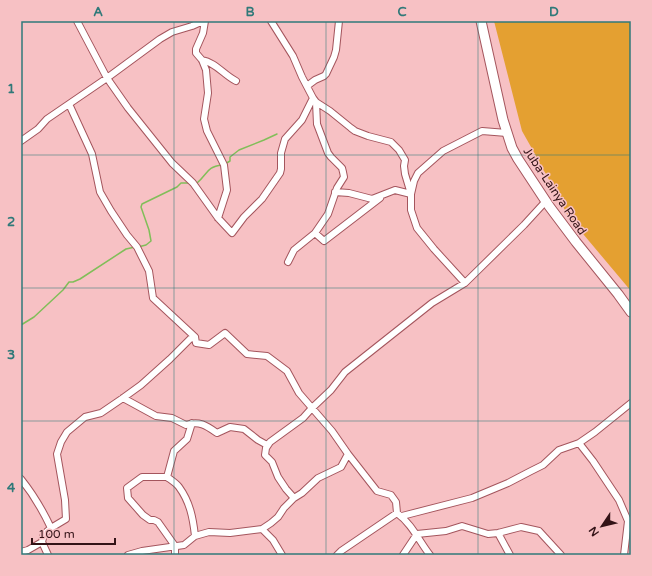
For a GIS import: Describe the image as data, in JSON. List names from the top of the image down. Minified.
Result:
{"streets":{"main road":["Juba-Lainya Road"]},"scale_bar":"100 m","north":"bottom left","grid":{"columns":["A","B","C","D"],"rows":["1","2","3","4"]}}
